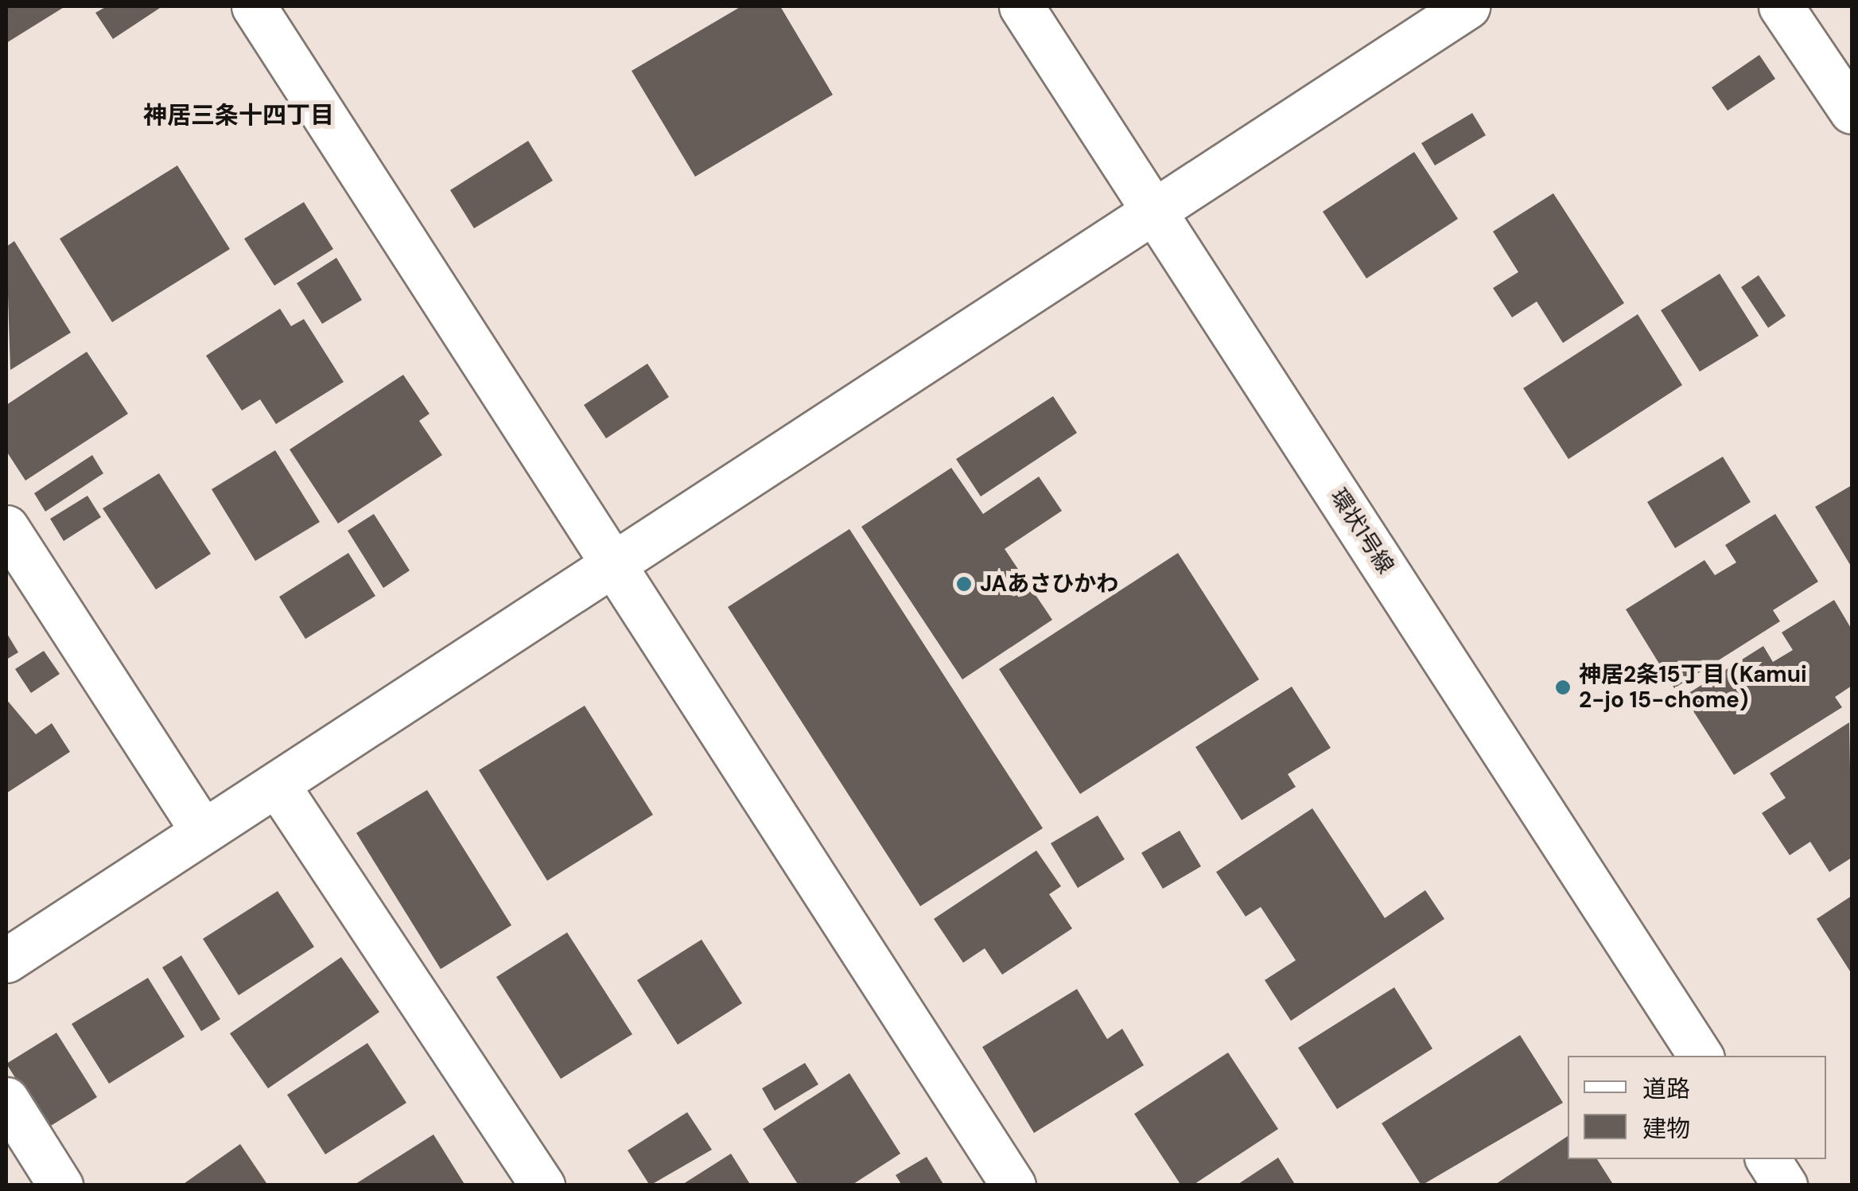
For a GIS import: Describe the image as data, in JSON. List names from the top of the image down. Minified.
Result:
{"streets":{"street":["環状1号線"]},"districts":["神居三条十四丁目"],"places":["JAあさひかわ","神居2条15丁目 (Kamui 2-jo 15-chome)"],"legend":["道路","建物"]}
